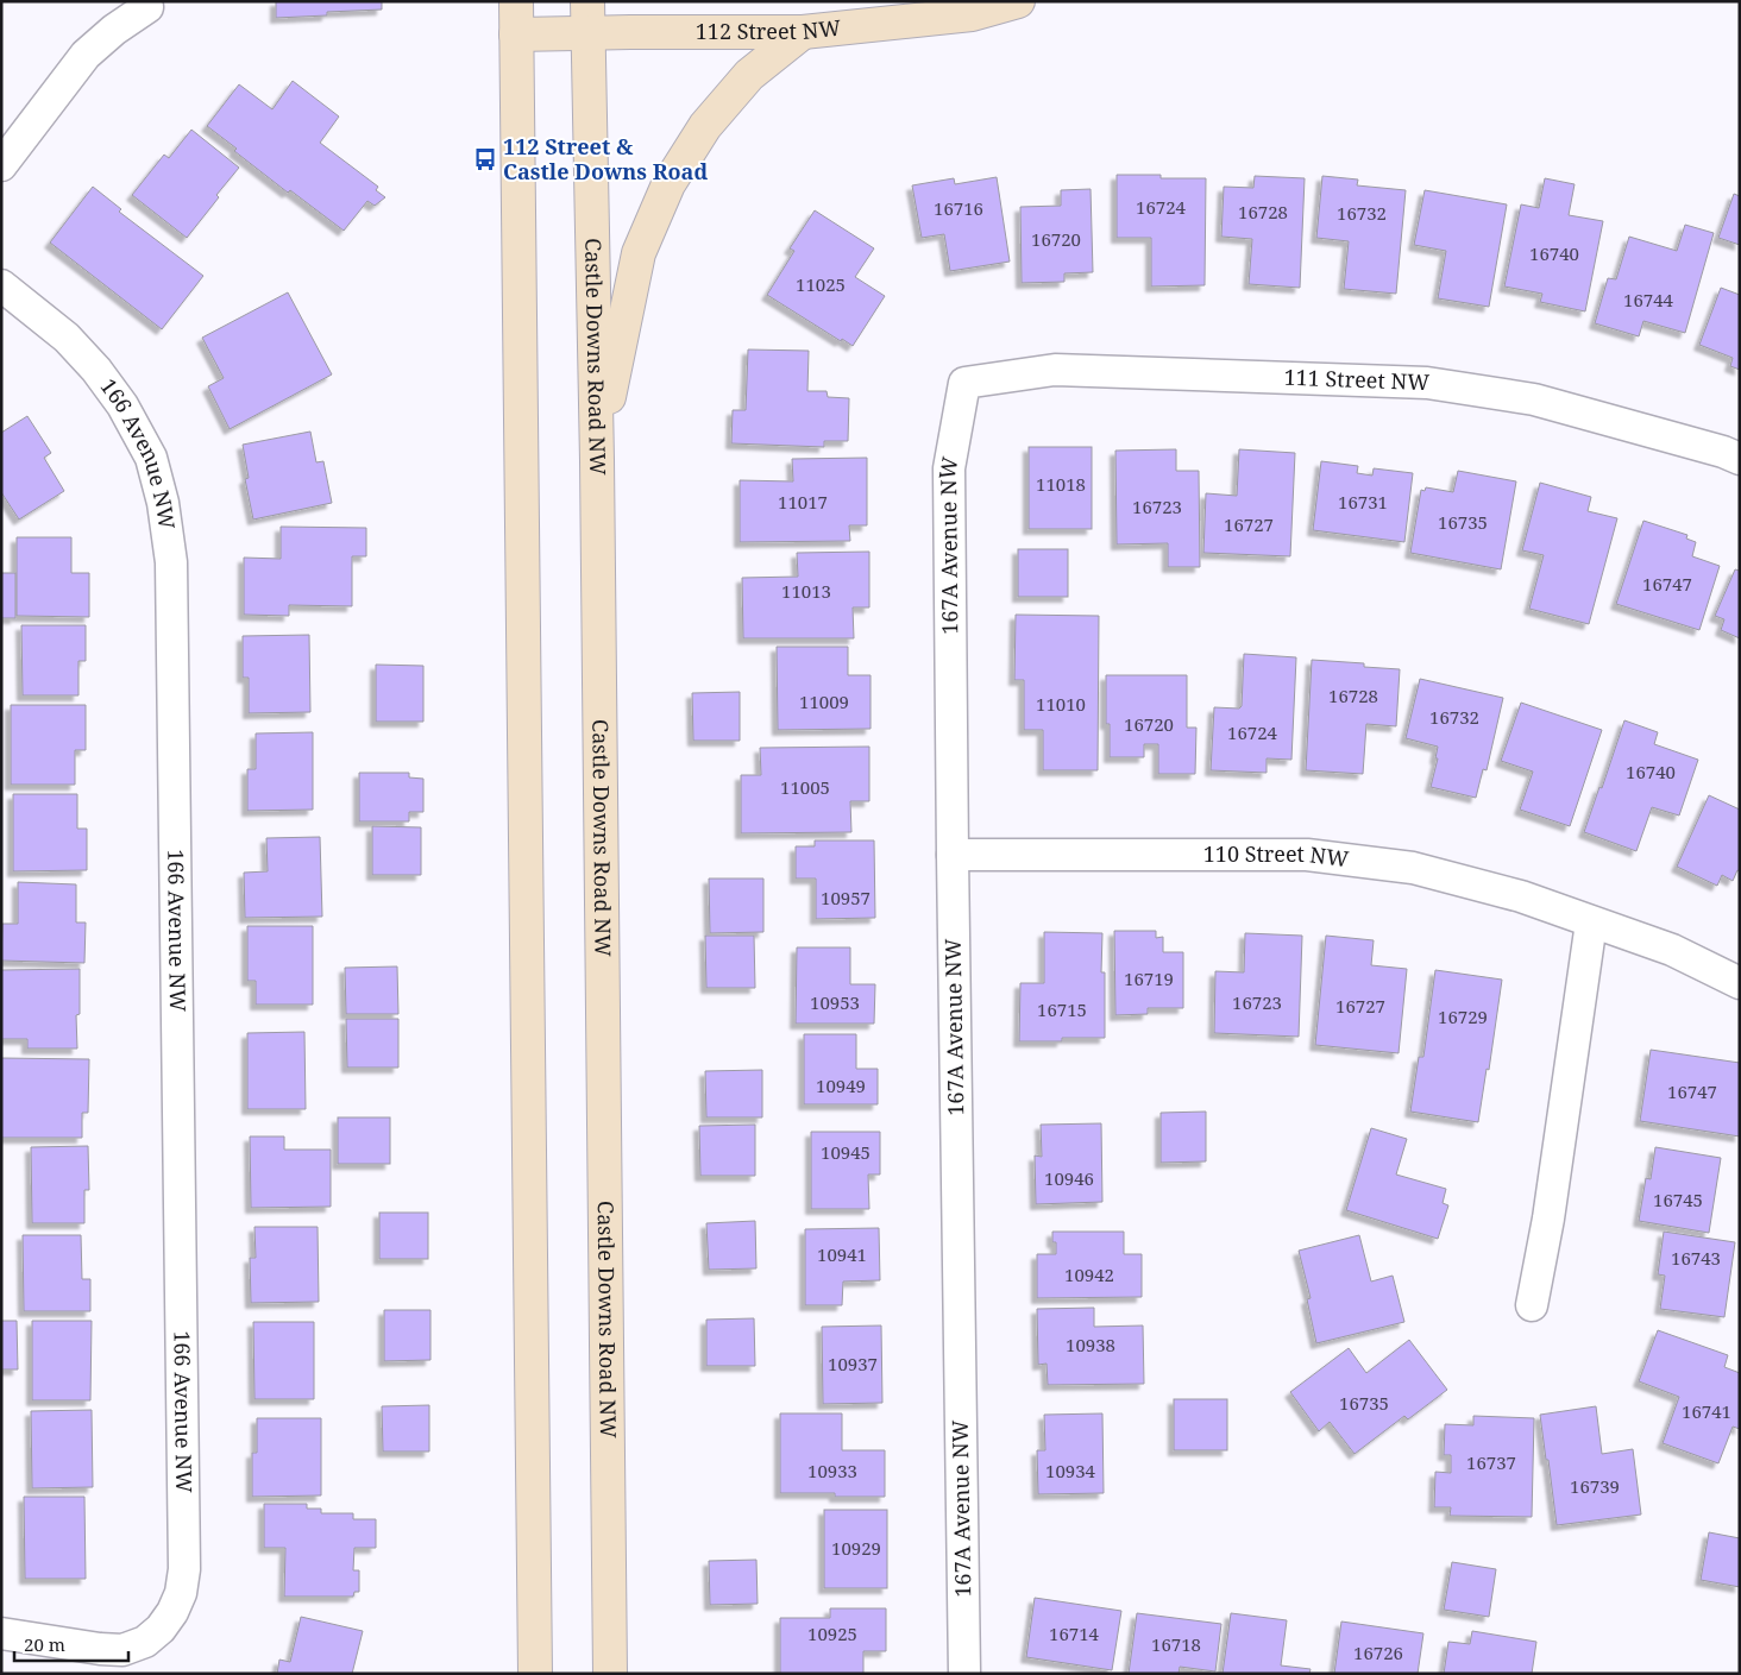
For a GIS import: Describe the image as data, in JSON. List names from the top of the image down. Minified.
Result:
{"streets":{"main road":["112 Street NW","Castle Downs Road NW"],"street":["111 Street NW","166 Avenue NW","167A Avenue NW","110 Street NW"]},"crossings":[["112 Street NW","Castle Downs Road NW"],["111 Street NW","167A Avenue NW"],["167A Avenue NW","110 Street NW"]],"places":{"bus stop":["112 Street & Castle Downs Road"]},"house_numbers":["16724","16716","16728","16732","16720","16740","11025","16744","11018","11017","16731","16723","16735","16727","16747","11013","16728","11009","11010","16732","16720","16724","16740","11005","10957","16719","10953","16723","16727","16715","16729","10949","16747","10945","10946","16745","10941","16743","10942","10938","10937","16735","16741","16737","10933","10934","16739","10929","10925","16714","16718","16726"],"scale_bar":"20 m"}
